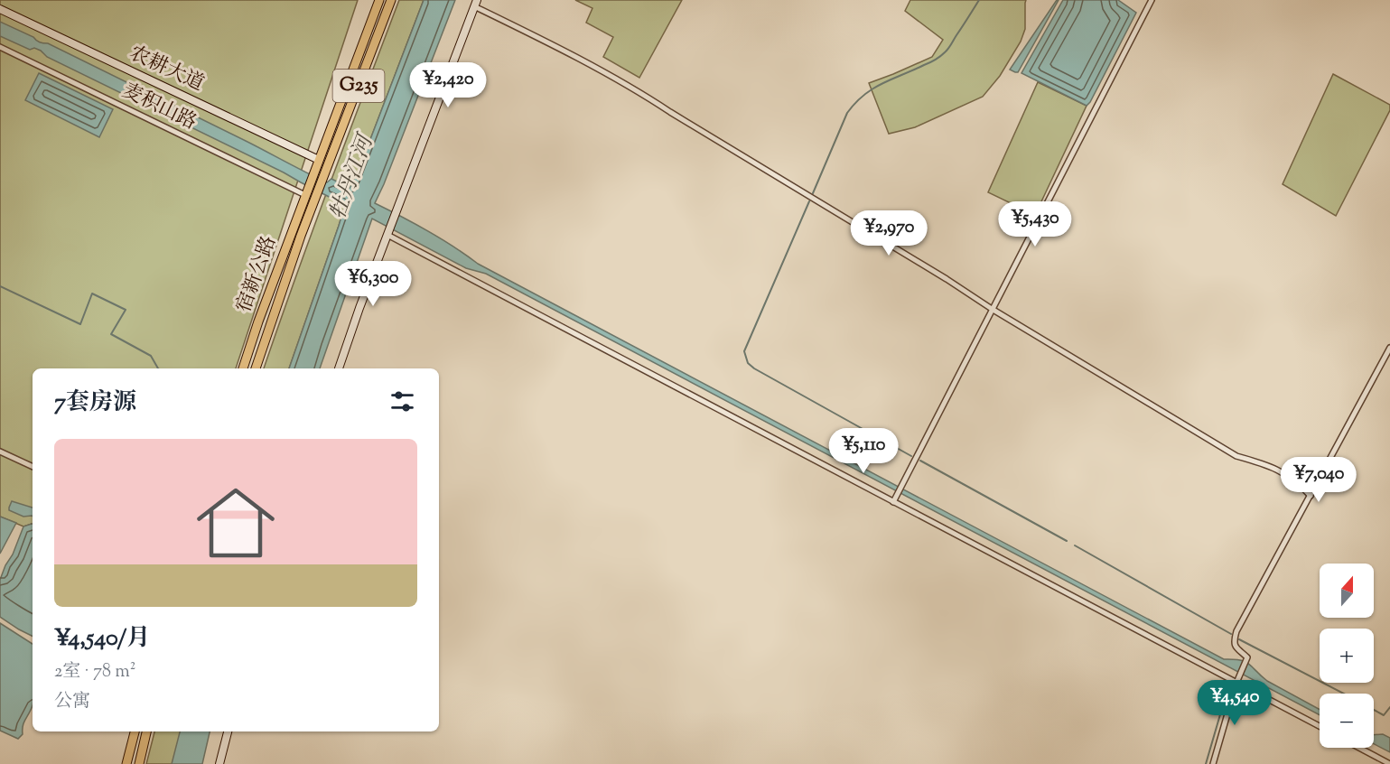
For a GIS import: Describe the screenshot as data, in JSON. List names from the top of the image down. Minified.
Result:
{"streets":{"highway":["G235","宿新公路"],"street":["农耕大道","麦积山路"]},"crossings":[["农耕大道","G235"],["农耕大道","宿新公路"],["G235","宿新公路"],["麦积山路","宿新公路"]],"water":["牡丹江河"],"north":"top","page":{"price":["¥2,420","¥5,430","¥2,970","¥6,300","¥5,110","¥7,040","¥4,540"],"heading":"7套房源","list":[{"name":"¥4,540/月","note":"2室 · 78 m² · 公寓"}],"map_buttons":["+","−"]}}
